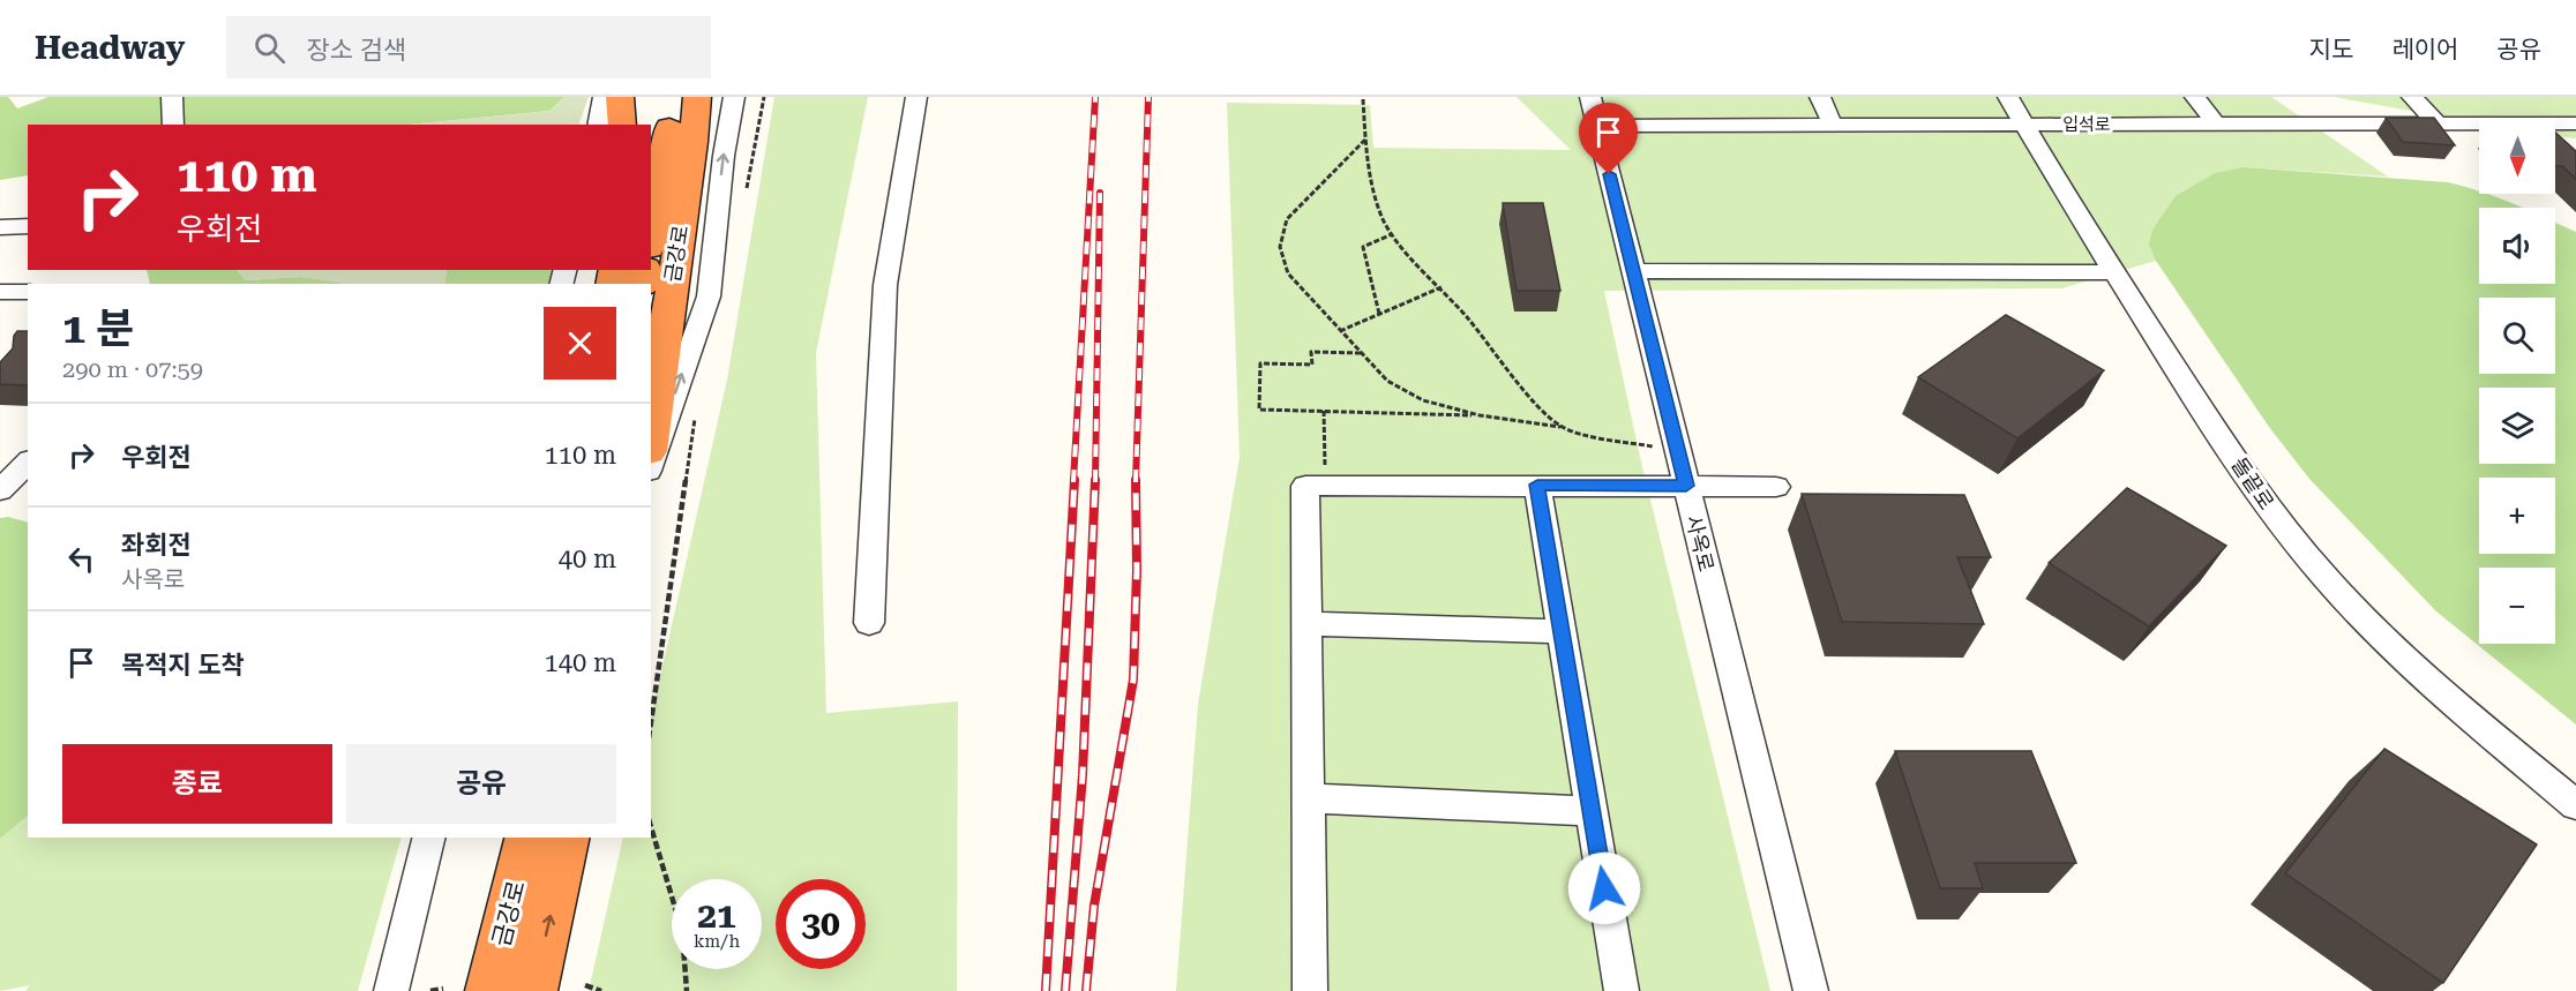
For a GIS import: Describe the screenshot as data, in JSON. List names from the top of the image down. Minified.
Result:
{"streets":{"highway":["금강로"],"street":["입석로","돌끝로","사옥로"]},"crossings":[["입석로","돌끝로"],["입석로","사옥로"]],"north":"bottom","page":{"header":"Headway","search":"장소 검색","nav":["지도","레이어","공유"],"map_buttons":["+","−"],"turn":["110 m","우회전"],"heading":["1 분","290 m · 07:59"],"list":[{"name":"우회전","value":"110 m"},{"name":"좌회전","note":"사옥로","value":"40 m"},{"name":"목적지 도착","value":"140 m"}],"buttons":["종료","공유"],"speed":"21 km/h","limit":"30"}}
